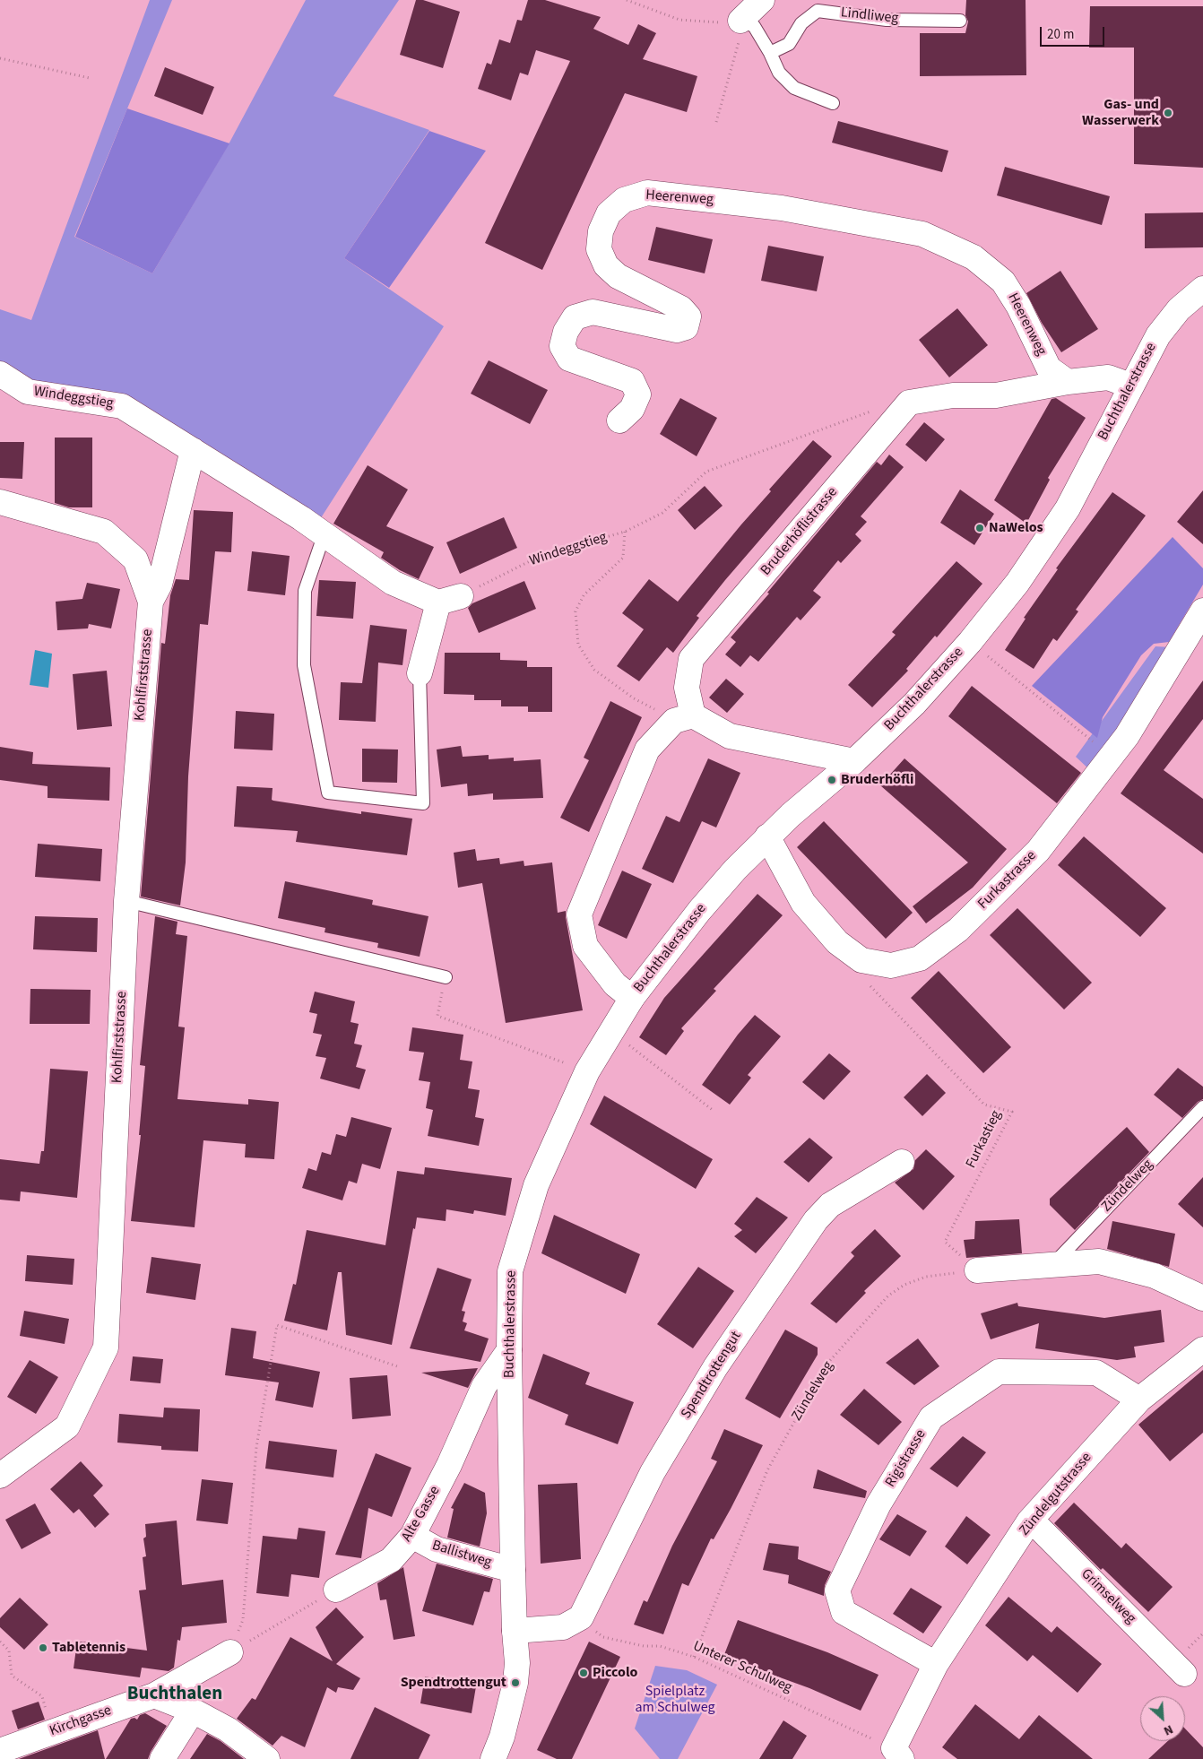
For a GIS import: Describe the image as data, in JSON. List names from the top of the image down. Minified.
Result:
{"streets":{"street":["Heerenweg","Buchthalerstrasse","Windeggstieg","Bruderhöflistrasse","Kohlfirststrasse","Furkastrasse","Spendtrottengut","Rigistrasse","Zündelgutstrasse","Alte Gasse","Ballistweg","Grimselweg","Kirchgasse"],"lane":["Lindliweg","Zündelweg"],"path":["Furkastieg","Unterer Schulweg"]},"crossings":[["Buchthalerstrasse","Furkastrasse"],["Buchthalerstrasse","Alte Gasse"],["Buchthalerstrasse","Ballistweg"],["Windeggstieg","Bruderhöflistrasse"],["Furkastrasse","Furkastieg"],["Furkastieg","Zündelweg"],["Zündelweg","Unterer Schulweg"],["Spendtrottengut","Unterer Schulweg"],["Rigistrasse","Zündelgutstrasse"],["Zündelgutstrasse","Grimselweg"],["Zündelgutstrasse","Unterer Schulweg"],["Alte Gasse","Ballistweg"]],"districts":["Buchthalen"],"parks":["Spielplatz am Schulweg"],"places":["Gas- und Wasserwerk","NaWelos","Bruderhöfli","Tabletennis","Piccolo","Spendtrottengut"],"scale_bar":"20 m","north":"bottom right"}
